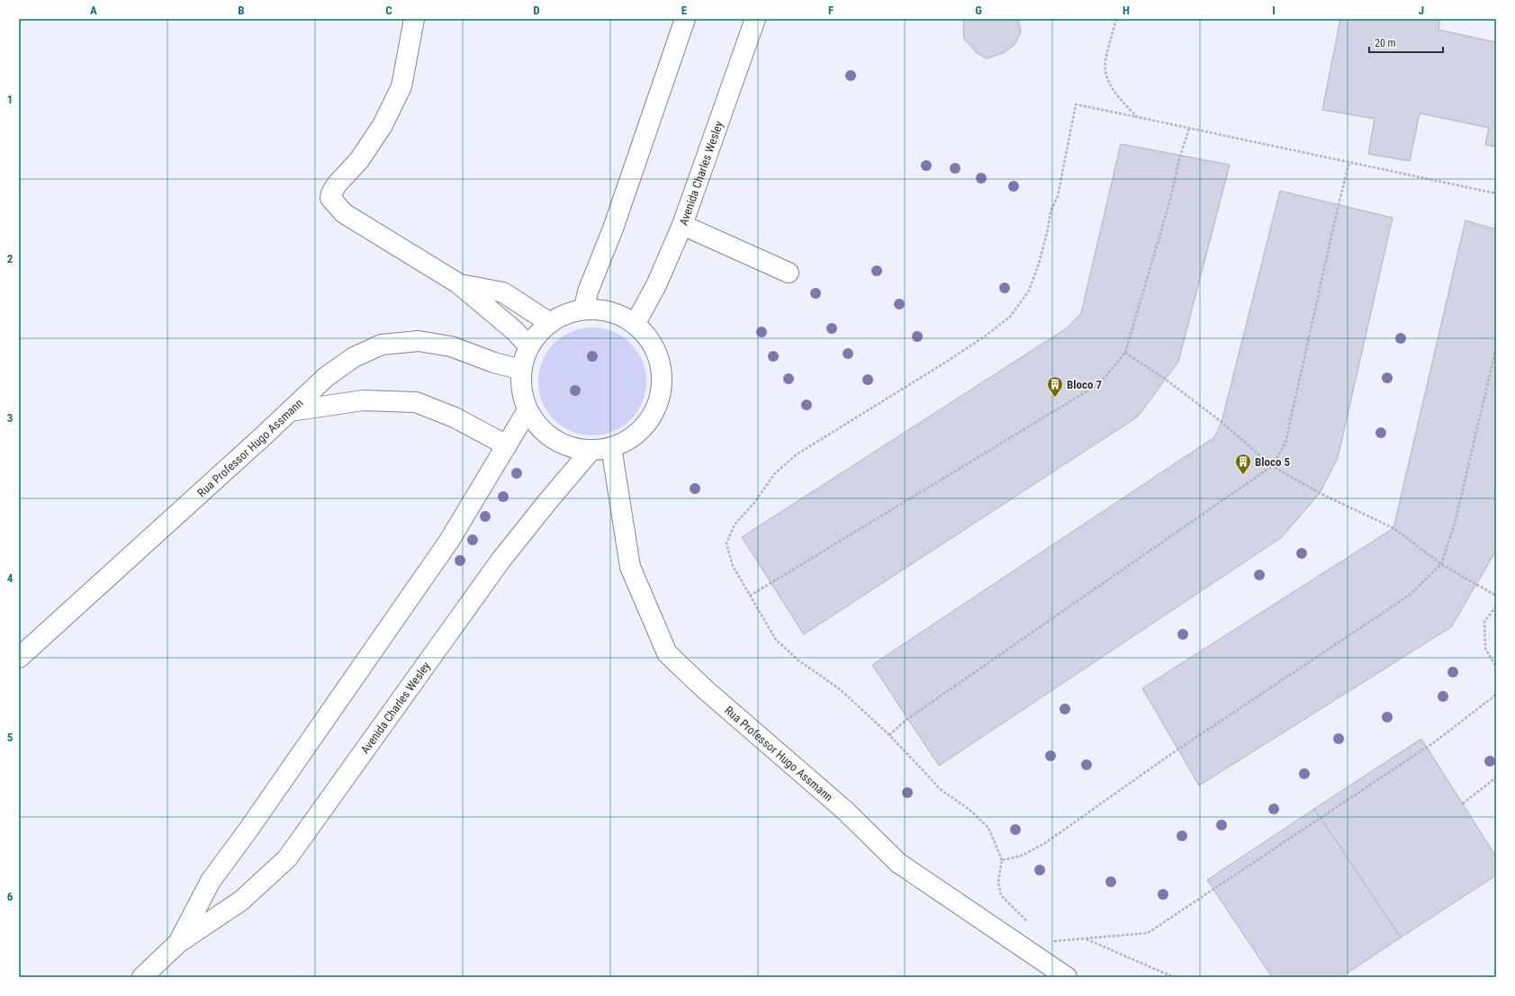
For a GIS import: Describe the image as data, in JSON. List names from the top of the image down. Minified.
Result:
{"streets":{"street":["Avenida Charles Wesley","Rua Professor Hugo Assmann"]},"places":{"building":["Bloco 7","Bloco 5"]},"scale_bar":"20 m","grid":{"columns":["A","B","C","D","E","F","G","H","I","J"],"rows":["1","2","3","4","5","6"]}}
